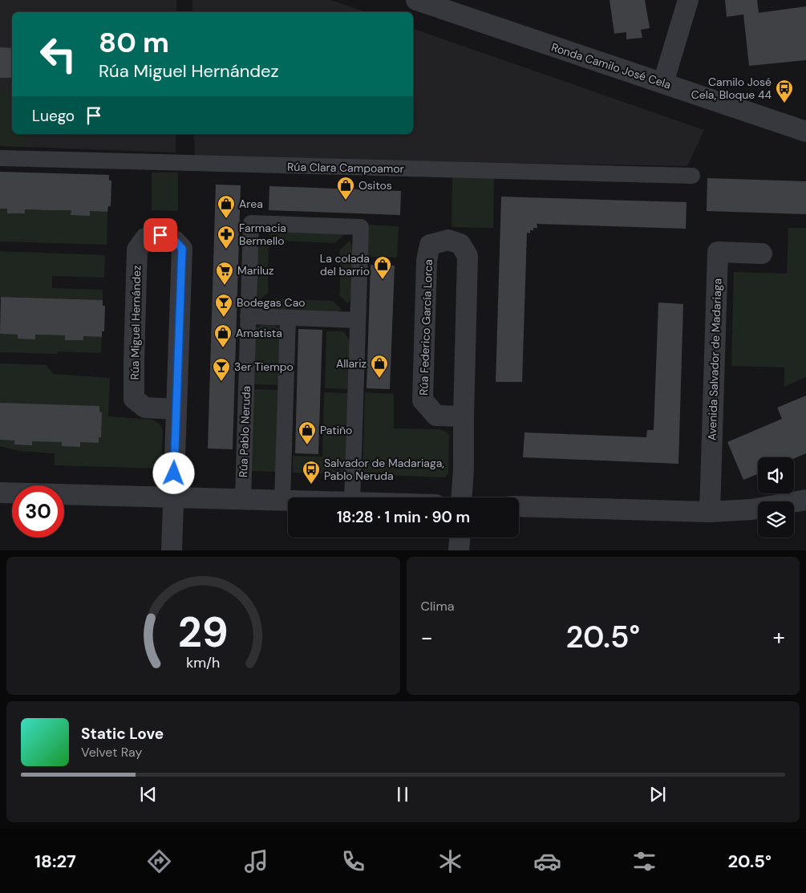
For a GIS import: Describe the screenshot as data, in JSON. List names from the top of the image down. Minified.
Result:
{"streets":{"street":["Ronda Camilo José Cela","Rúa Clara Campoamor","Rúa Miguel Hernández","Rúa Federico García Lorca","Avenida Salvador de Madariaga","Rúa Pablo Neruda"]},"places":{"bus stop":["Camilo José Cela, Bloque 44","Salvador de Madariaga, Pablo Neruda"],"shop":["Ositos","Area","La colada del barrio","Amatista","Allariz","Patiño"],"pharmacy":["Farmacia Bermello"],"supermarket":["Mariluz"],"bar":["Bodegas Cao","3er Tiempo"]},"page":{"turn":["80 m","Rúa Miguel Hernández"],"then":"Luego","limit":"30","trip":"18:28 · 1 min · 90 m","tile":"Clima","heat":["−","20.5°","+"],"song":["Static Love","Velvet Ray"],"tabs":["18:27","20.5°"],"gauge":["29","km/h"]}}
